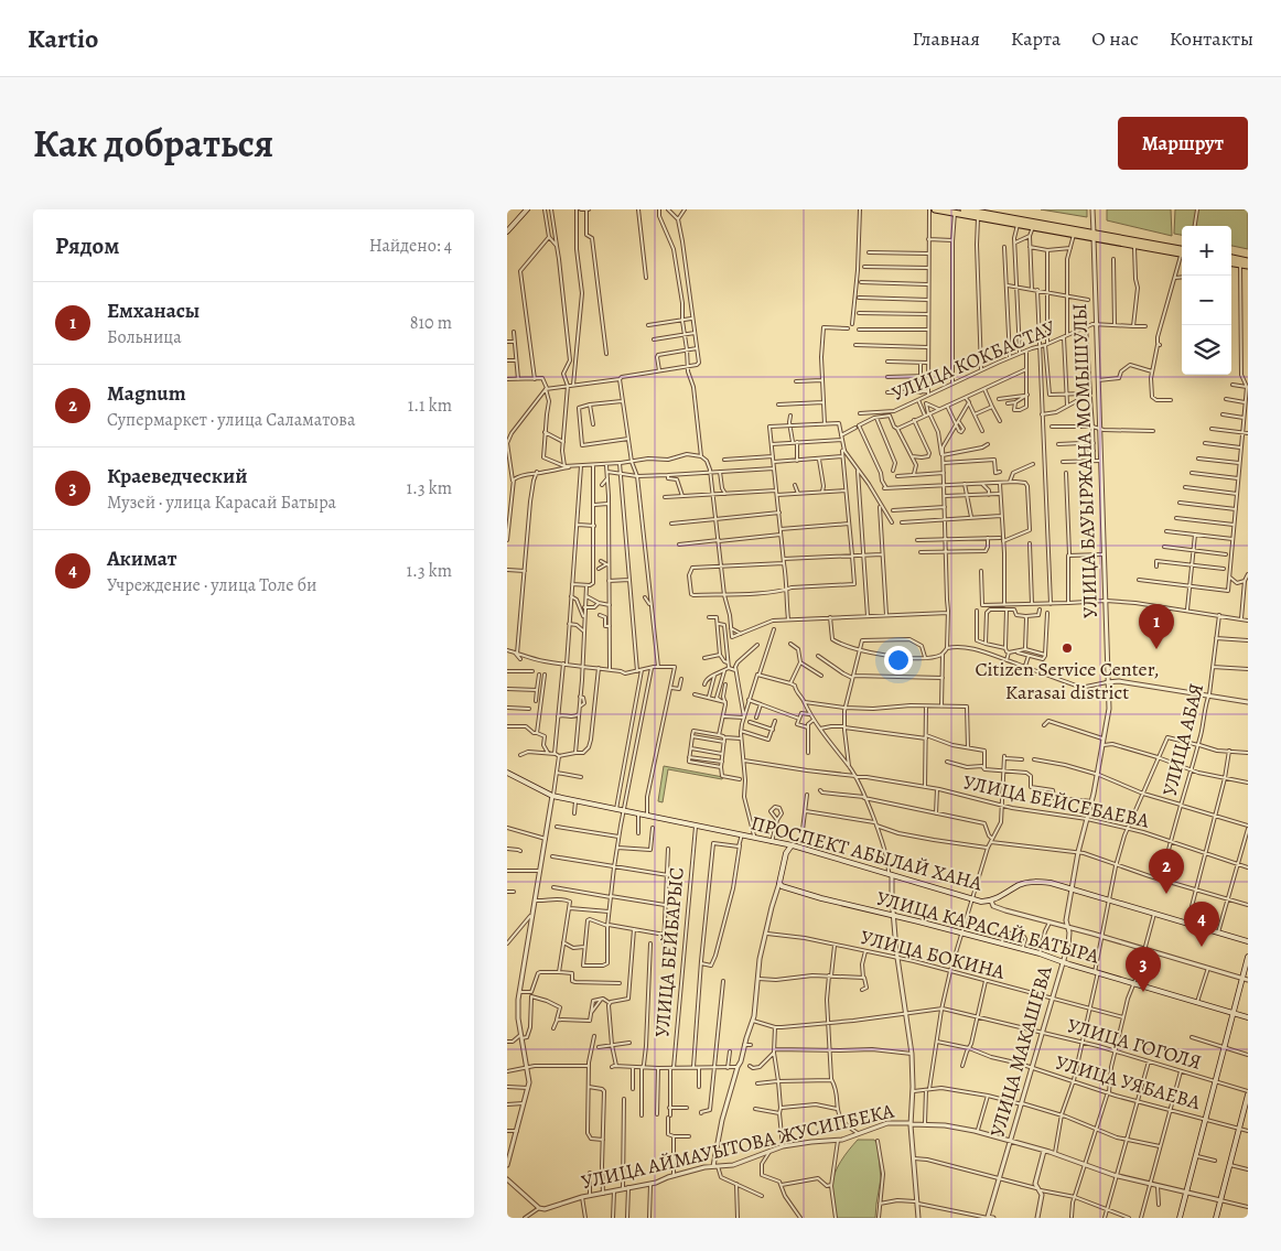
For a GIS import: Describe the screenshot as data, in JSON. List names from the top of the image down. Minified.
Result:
{"streets":{"main road":["ПРОСПЕКТ АБЫЛАЙ ХАНА","УЛИЦА КАРАСАЙ БАТЫРА"],"street":["УЛИЦА КОКБАСТАУ","УЛИЦА БАУЫРЖАНА МОМЫШУЛЫ","УЛИЦА АБАЯ","УЛИЦА БЕЙСЕБАЕВА","УЛИЦА БЕЙБАРЫС","УЛИЦА БОКИНА","УЛИЦА ГОГОЛЯ","УЛИЦА МАКАШЕВА","УЛИЦА УЯБАЕВА","УЛИЦА АЙМАУЫТОВА ЖУСИПБЕКА"]},"crossings":[["УЛИЦА КОКБАСТАУ","УЛИЦА БАУЫРЖАНА МОМЫШУЛЫ"],["УЛИЦА БАУЫРЖАНА МОМЫШУЛЫ","УЛИЦА МАКАШЕВА"],["УЛИЦА АБАЯ","УЛИЦА БЕЙСЕБАЕВА"],["УЛИЦА БЕЙСЕБАЕВА","УЛИЦА МАКАШЕВА"],["ПРОСПЕКТ АБЫЛАЙ ХАНА","УЛИЦА БЕЙБАРЫС"],["ПРОСПЕКТ АБЫЛАЙ ХАНА","УЛИЦА МАКАШЕВА"],["УЛИЦА КАРАСАЙ БАТЫРА","УЛИЦА МАКАШЕВА"],["УЛИЦА БОКИНА","УЛИЦА МАКАШЕВА"],["УЛИЦА ГОГОЛЯ","УЛИЦА МАКАШЕВА"],["УЛИЦА МАКАШЕВА","УЛИЦА УЯБАЕВА"],["УЛИЦА МАКАШЕВА","УЛИЦА АЙМАУЫТОВА ЖУСИПБЕКА"]],"places":["Citizen Service Center, Karasai district"],"page":{"header":"Kartio","nav":["Главная","Карта","О нас","Контакты"],"title":"Как добраться","buttons":"Маршрут","heading":["Рядом","Найдено: 4"],"map_buttons":["+","−"],"list":[{"mark":"1","name":"Емханасы","note":"Больница","value":"810 m"},{"mark":"2","name":"Magnum","note":"Супермаркет · улица Саламатова","value":"1.1 km"},{"mark":"3","name":"Краеведческий","note":"Музей · улица Карасай Батыра","value":"1.3 km"},{"mark":"4","name":"Акимат","note":"Учреждение · улица Толе би","value":"1.3 km"}],"pins":["1","2","4","3"]}}
